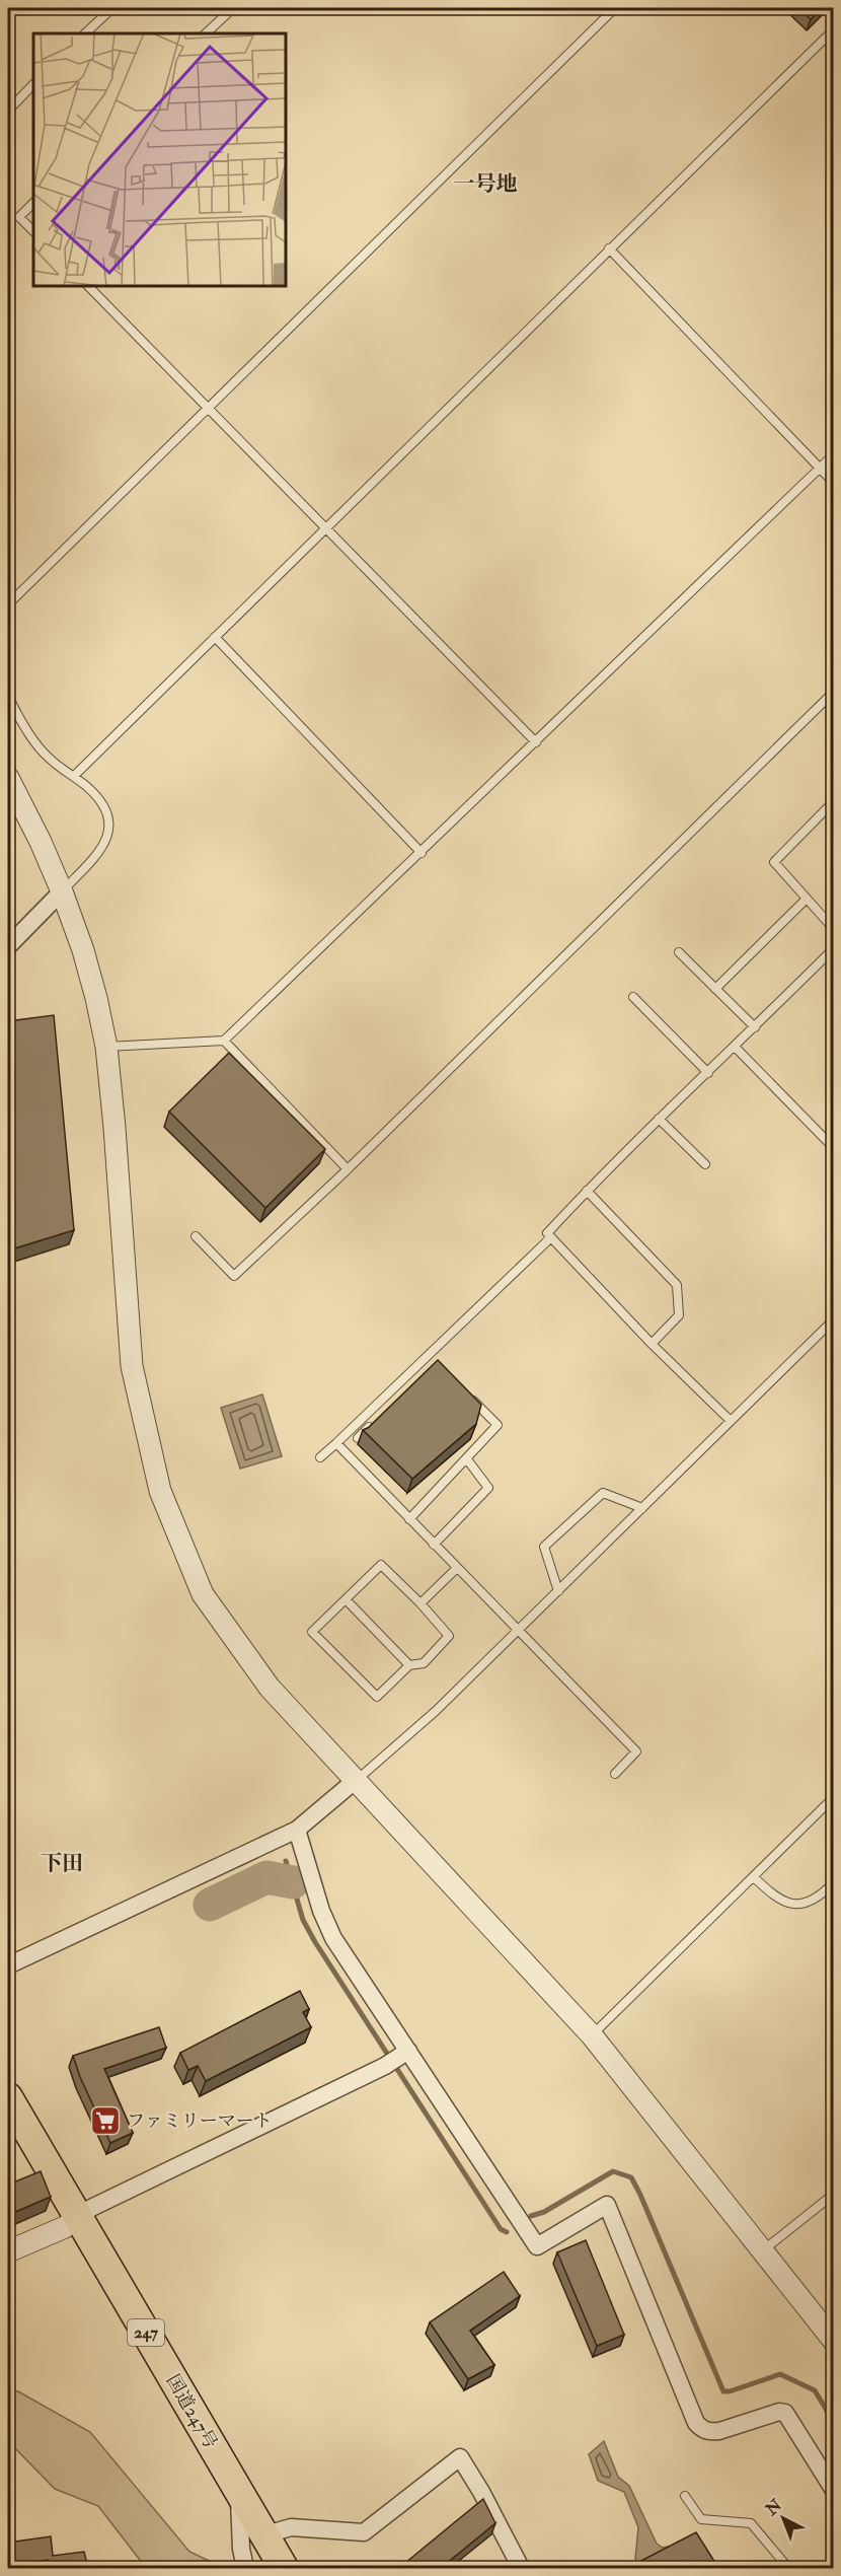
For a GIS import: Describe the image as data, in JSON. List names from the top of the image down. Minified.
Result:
{"streets":{"highway":["247","国道247号"]},"districts":["一号地","下田"],"places":{"supermarket":["ファミリーマート"]},"north":"top left"}
